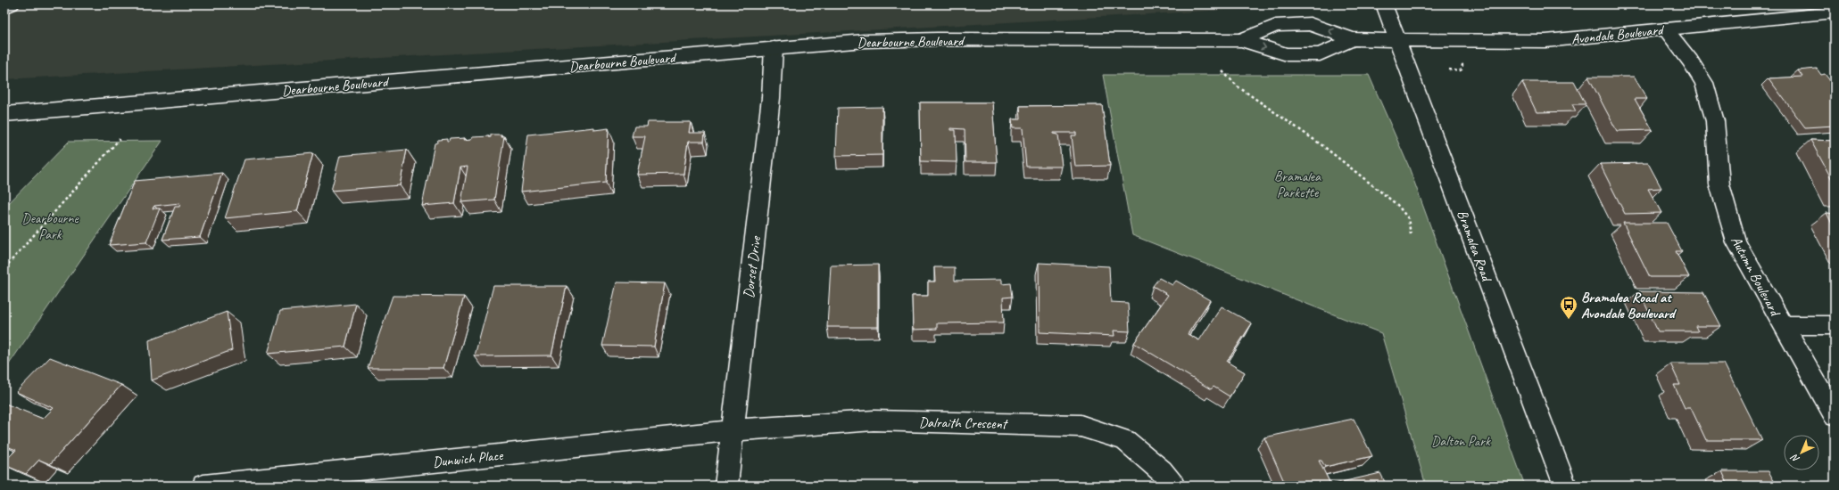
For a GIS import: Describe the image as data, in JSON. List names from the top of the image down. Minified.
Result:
{"streets":{"street":["Avondale Boulevard","Dearbourne Boulevard","Bramalea Road","Dorset Drive","Autumn Boulevard","Dalraith Crescent","Dunwich Place"]},"crossings":[["Avondale Boulevard","Dearbourne Boulevard"],["Avondale Boulevard","Bramalea Road"],["Avondale Boulevard","Autumn Boulevard"],["Dearbourne Boulevard","Bramalea Road"],["Dearbourne Boulevard","Dorset Drive"],["Dorset Drive","Dalraith Crescent"],["Dorset Drive","Dunwich Place"],["Dalraith Crescent","Dunwich Place"]],"parks":["Bramalea Parkette","Dearbourne Park","Dalton Park"],"places":{"bus stop":["Bramalea Road at Avondale Boulevard"]},"north":"bottom left"}
